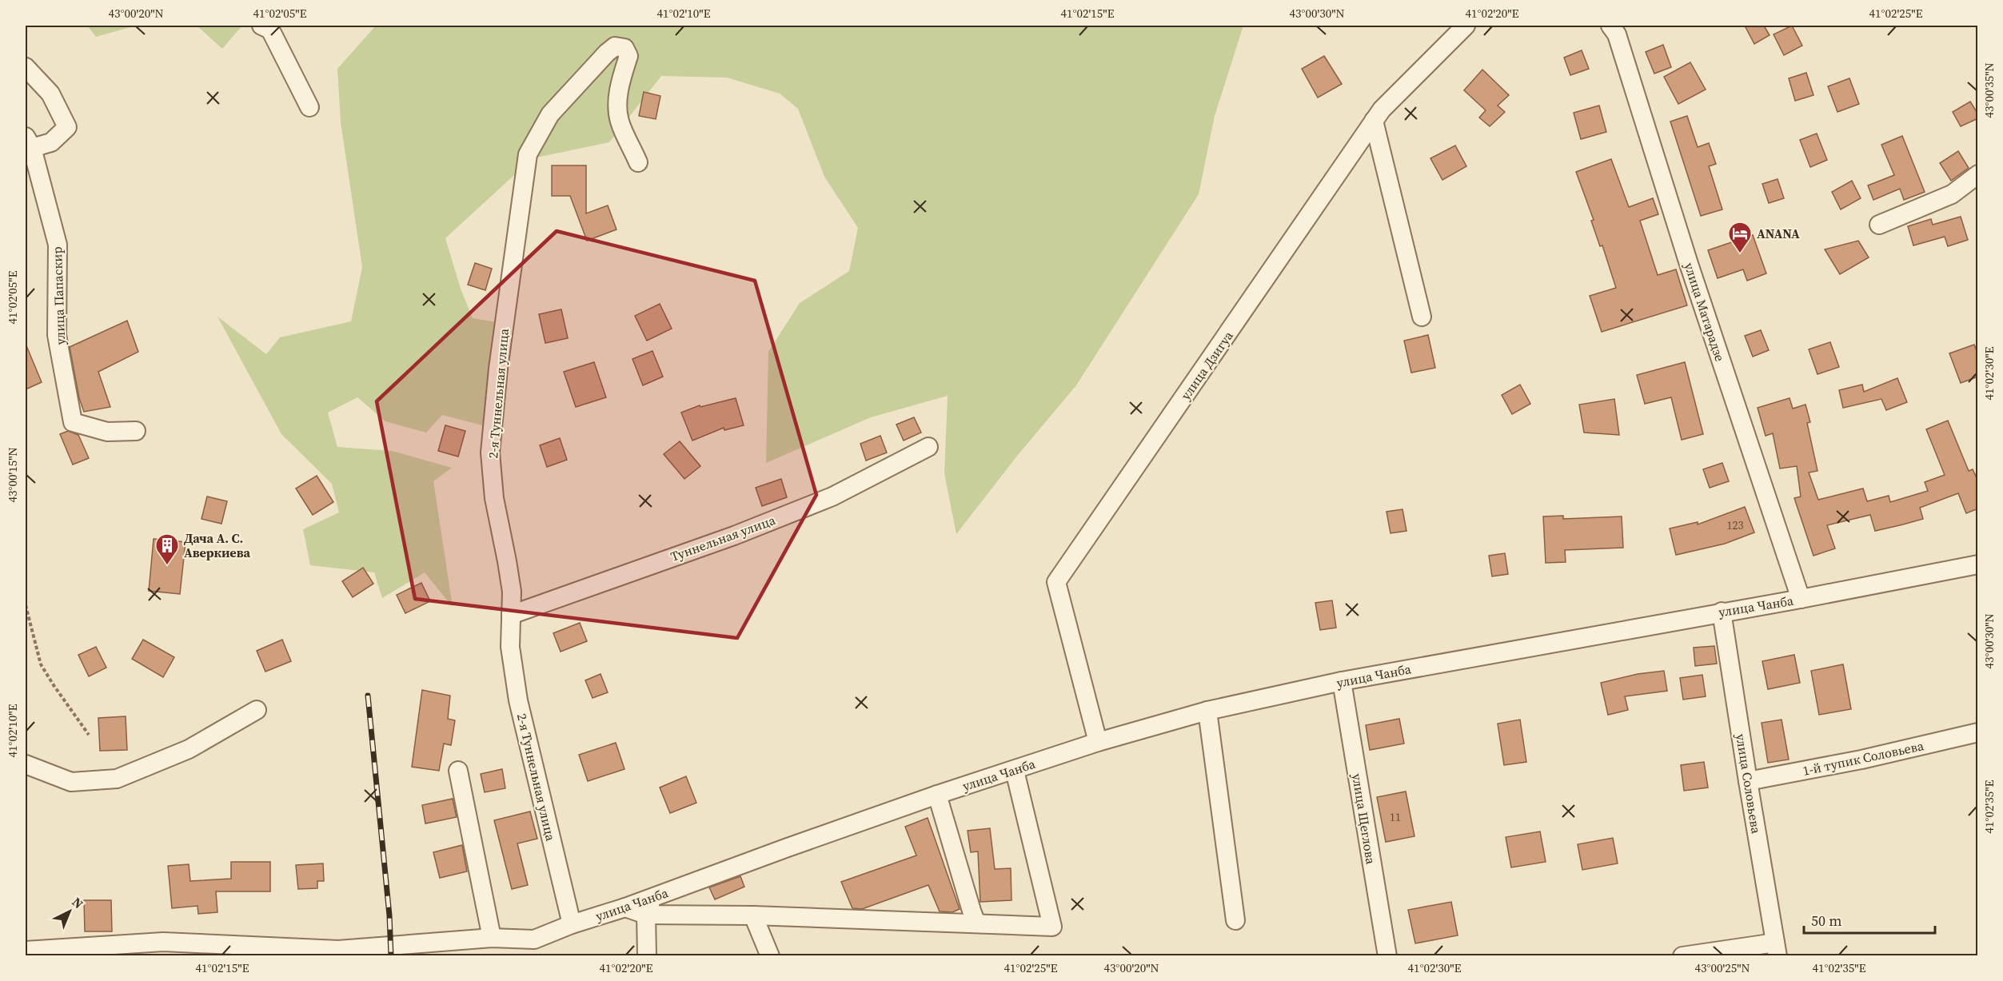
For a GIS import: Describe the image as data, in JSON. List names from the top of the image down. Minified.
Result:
{"streets":{"street":["улица Папаскир","улица Матарадзе","улица Дзигуа","2-я Туннельная улица","Туннельная улица","улица Чанба","1-й тупик Соловьева","улица Соловьева","улица Щеглова"]},"crossings":[["улица Матарадзе","улица Чанба"],["улица Дзигуа","улица Чанба"],["2-я Туннельная улица","Туннельная улица"],["2-я Туннельная улица","улица Чанба"],["улица Чанба","улица Соловьева"],["улица Чанба","улица Щеглова"],["1-й тупик Соловьева","улица Соловьева"]],"places":{"hotel":["ANANA"],"building":["Дача А. С. Аверкиева"]},"house_numbers":["123","11"],"scale_bar":"50 m","north":"top right","coordinates":["43°00'20\"N","41°02'05\"E","41°02'10\"E","41°02'15\"E","43°00'30\"N","41°02'20\"E","41°02'25\"E","43°00'35\"N","41°02'30\"E","43°00'15\"N","41°02'35\"E","43°00'25\"N"]}
